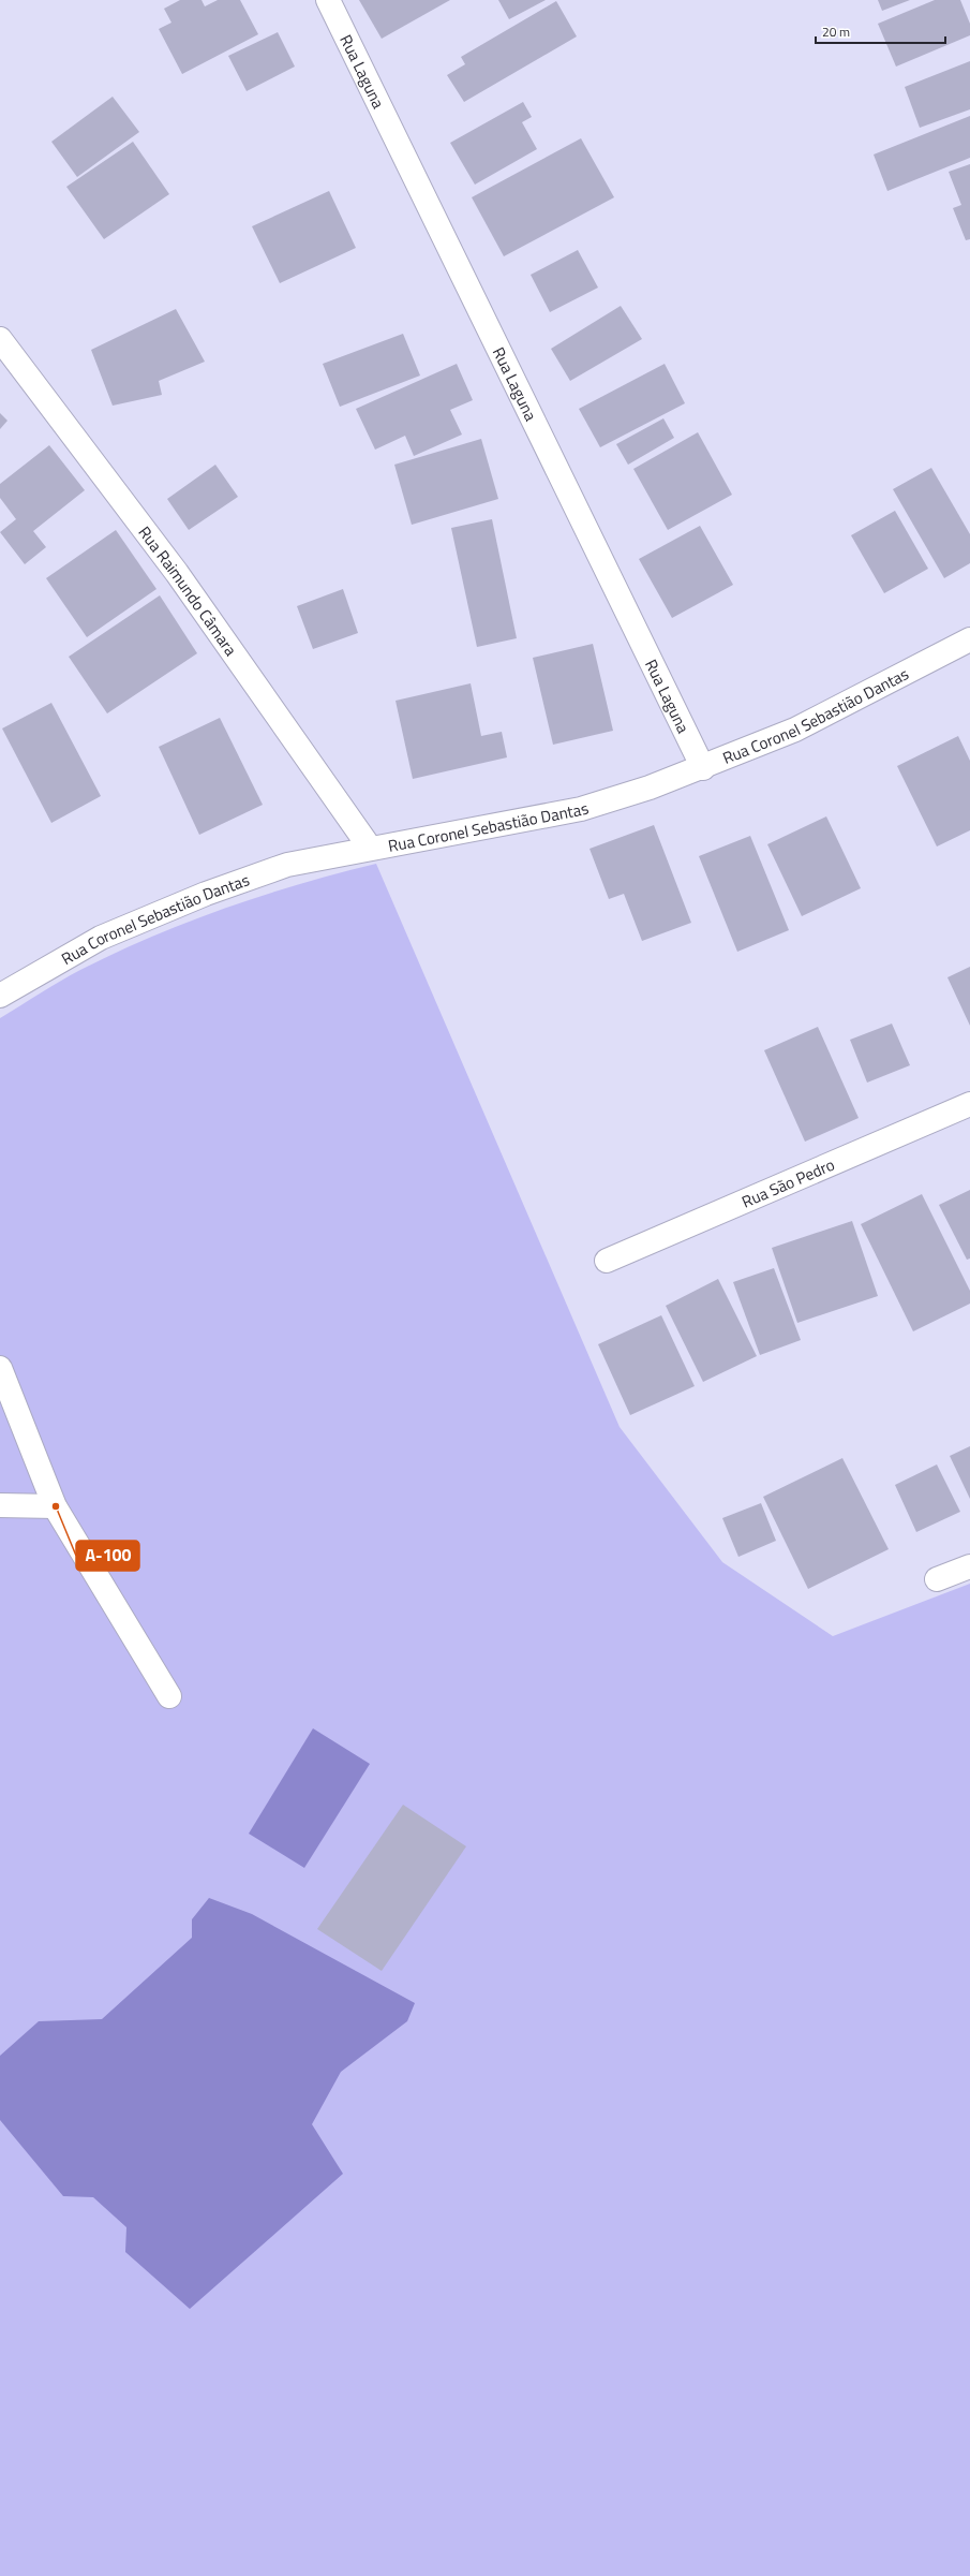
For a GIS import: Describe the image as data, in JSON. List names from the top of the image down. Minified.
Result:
{"streets":{"street":["Rua Laguna","Rua Raimundo Câmara","Rua Coronel Sebastião Dantas","Rua São Pedro"]},"crossings":[["Rua Laguna","Rua Coronel Sebastião Dantas"],["Rua Raimundo Câmara","Rua Coronel Sebastião Dantas"]],"places":["A-100"],"scale_bar":"20 m"}
